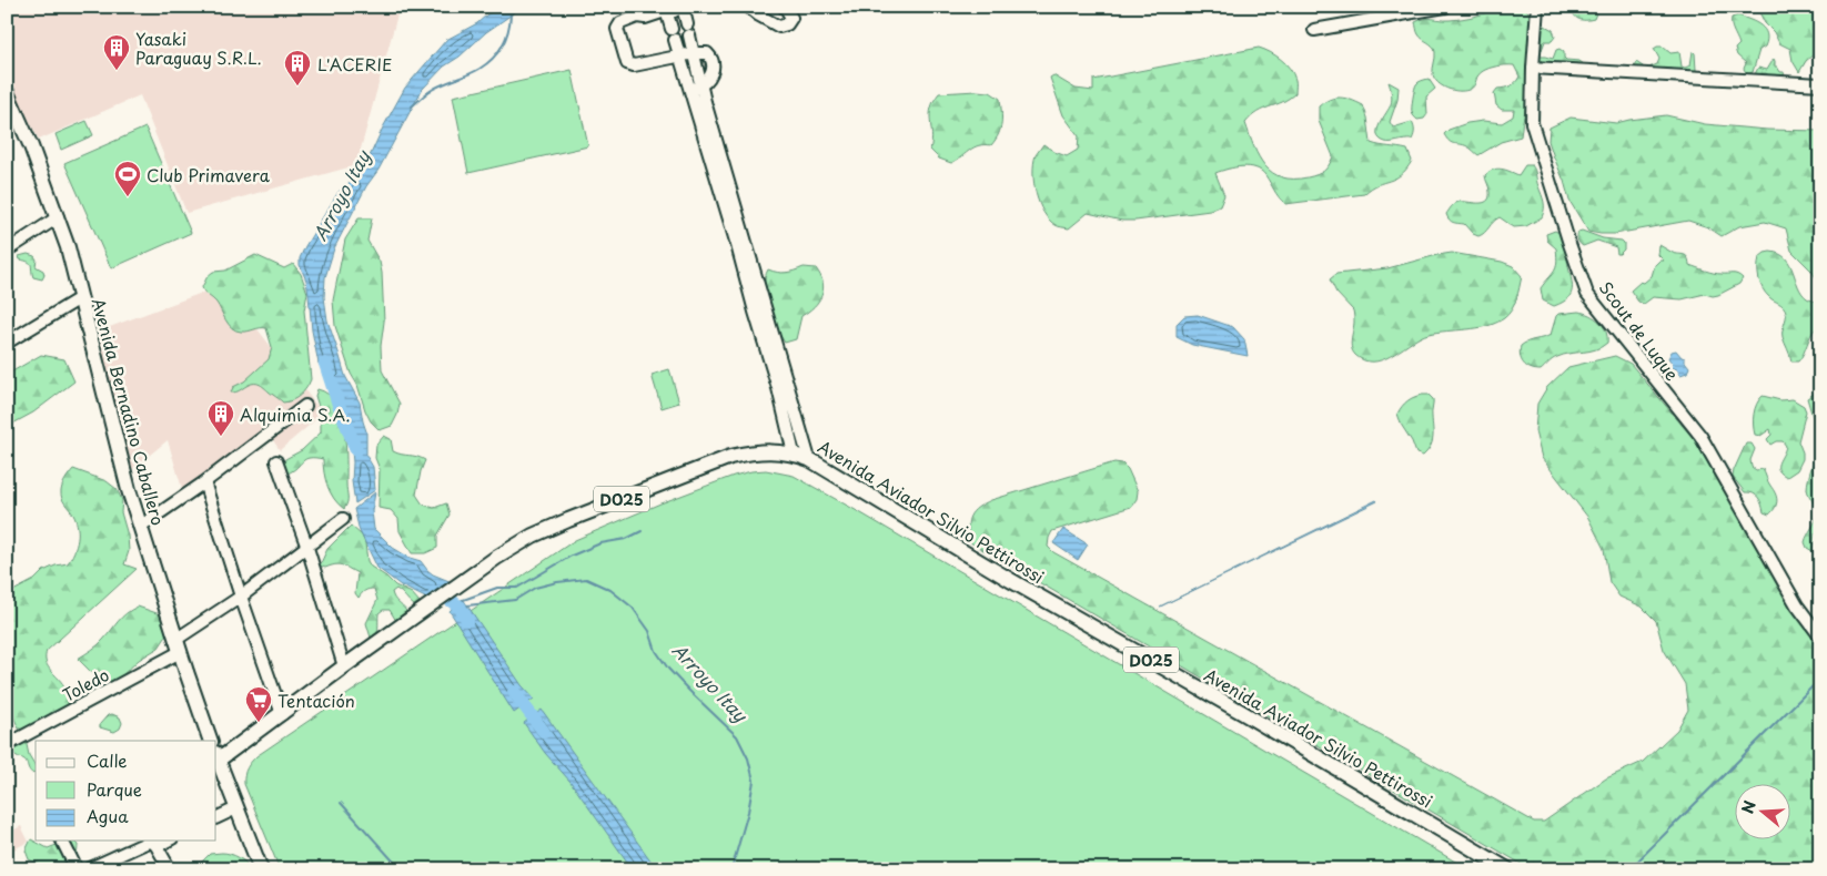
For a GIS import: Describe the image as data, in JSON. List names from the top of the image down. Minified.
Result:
{"streets":{"main road":["Avenida Bernadino Caballero","D025","Avenida Aviador Silvio Pettirossi"],"street":["Scout de Luque","Toledo"]},"crossings":[["Avenida Bernadino Caballero","Toledo"],["D025","Avenida Aviador Silvio Pettirossi"]],"water":["Arroyo Itay"],"places":{"building":["Yasaki Paraguay S.R.L.","L'ACERIE","Alquimia S.A."],"sports":["Club Primavera"],"supermarket":["Tentación"]},"legend":["Calle","Parque","Agua"],"north":"left"}
